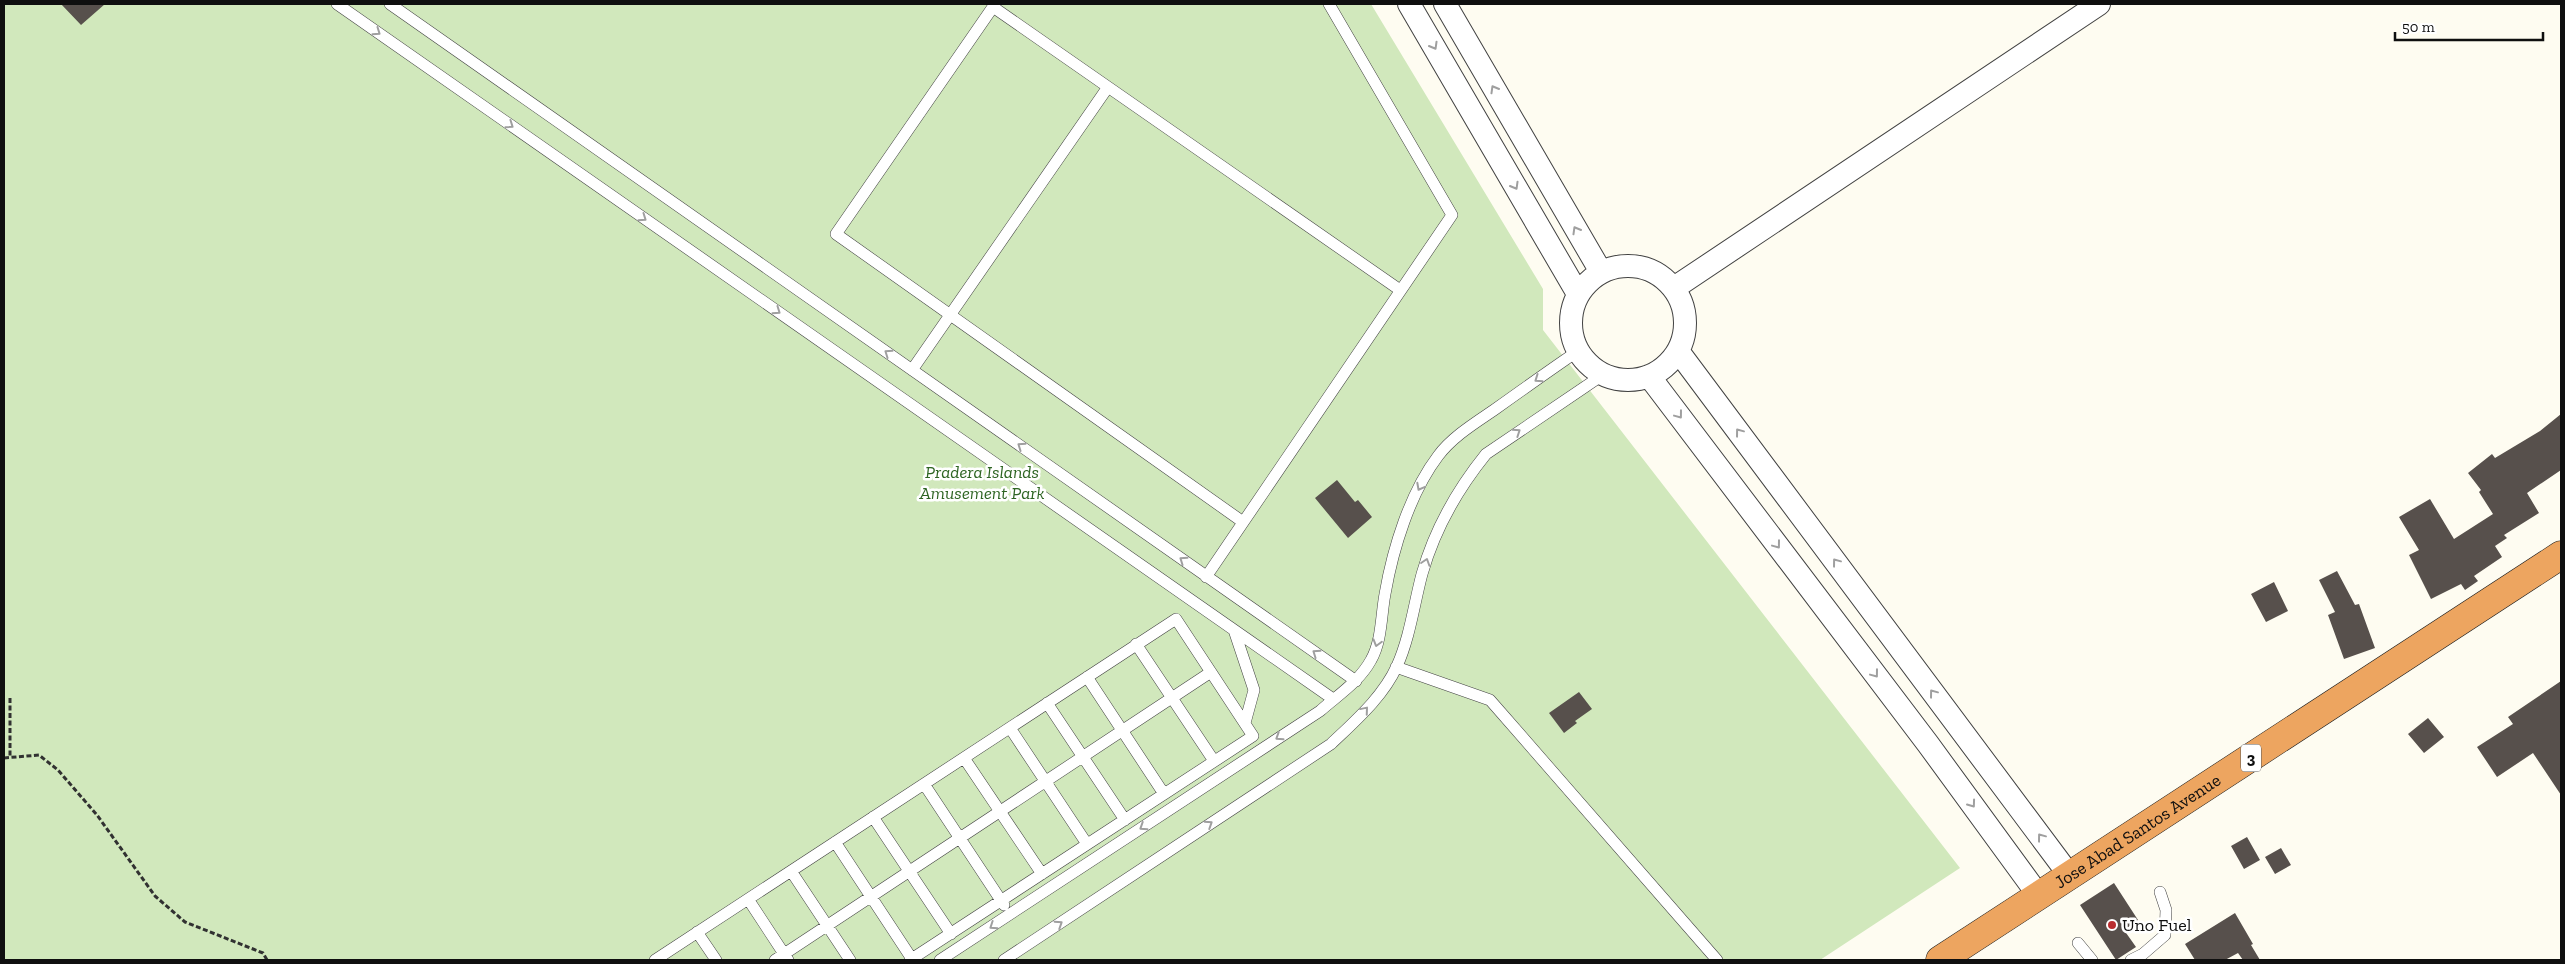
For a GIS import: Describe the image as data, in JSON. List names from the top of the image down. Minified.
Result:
{"streets":{"highway":["3","Jose Abad Santos Avenue"]},"parks":["Pradera Islands Amusement Park"],"places":["Uno Fuel"],"scale_bar":"50 m"}
